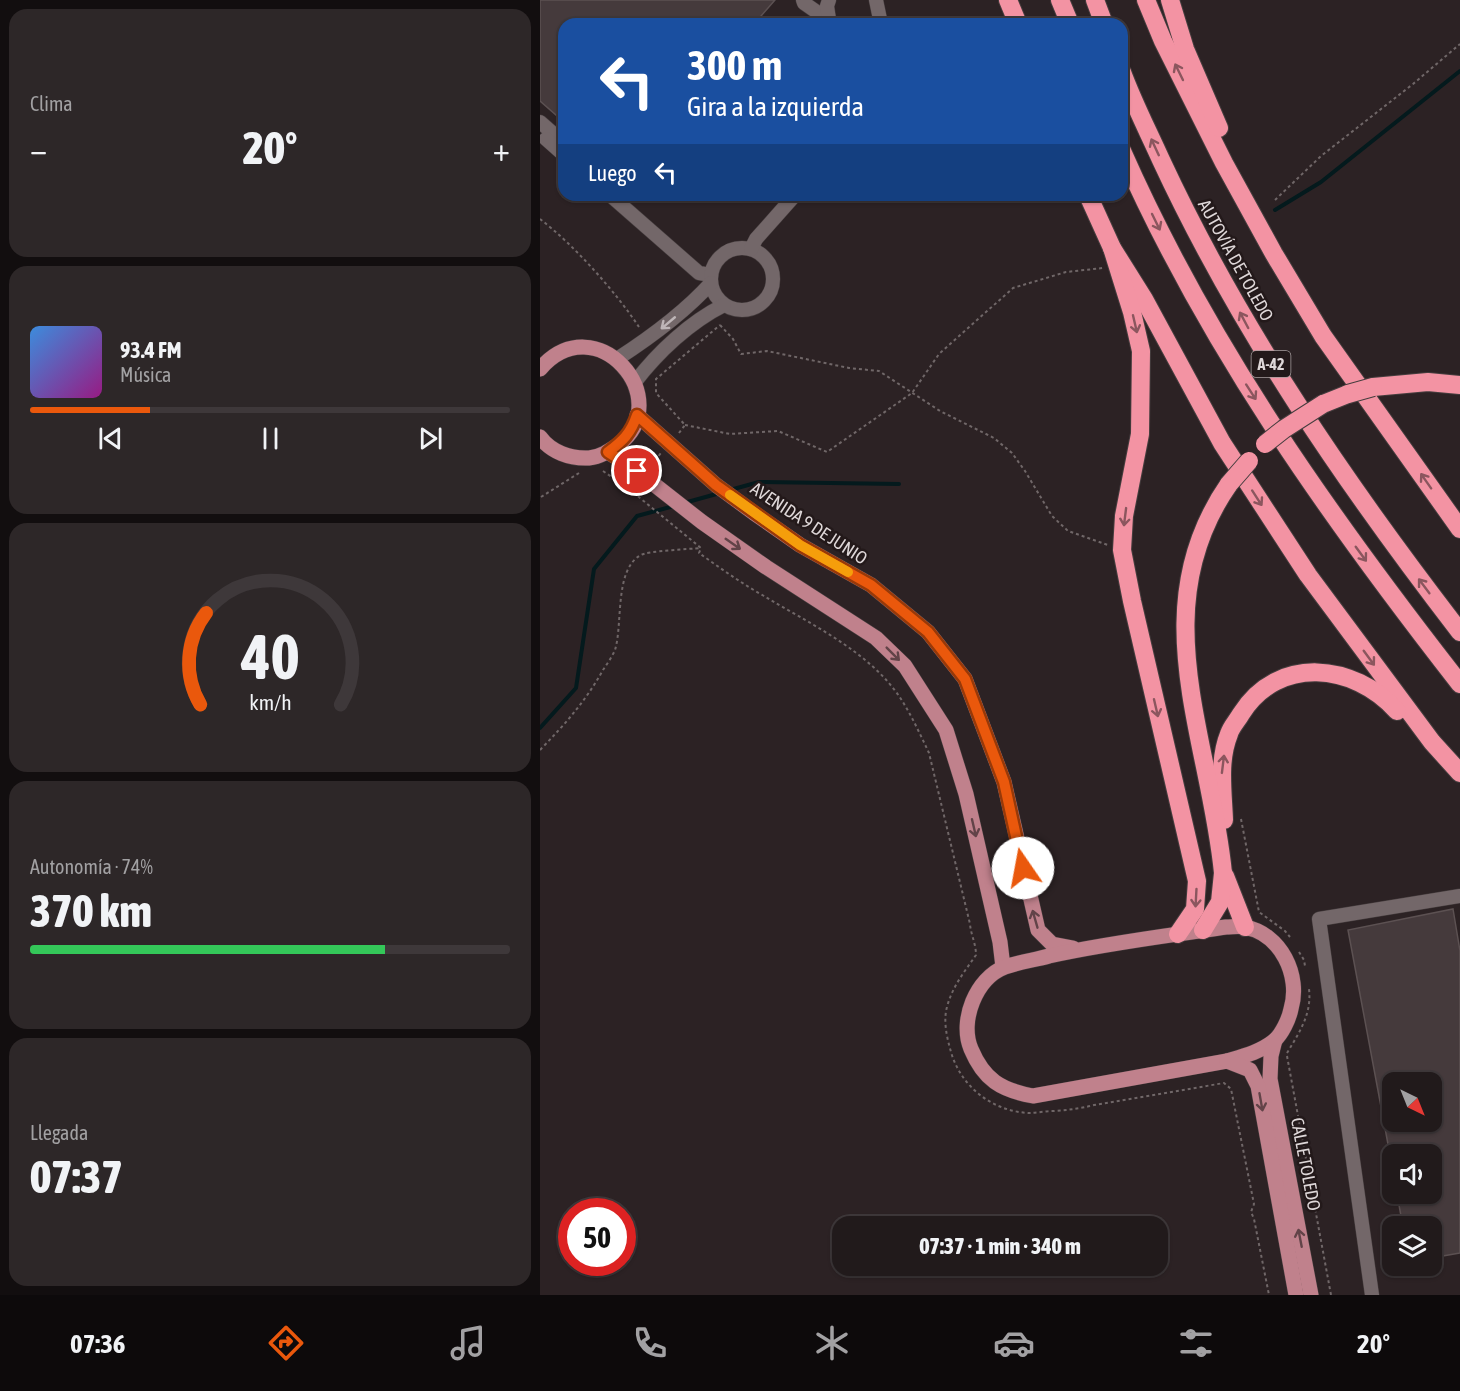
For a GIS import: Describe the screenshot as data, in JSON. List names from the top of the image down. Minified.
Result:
{"streets":{"highway":["AUTOVÍA DE TOLEDO","A-42"],"main road":["AVENIDA 9 DE JUNIO","CALLE TOLEDO"]},"north":"bottom right","page":{"tile":["Clima",["Autonomía · 74%","370 km"],["Llegada","07:37"]],"turn":["300 m","Gira a la izquierda"],"heat":["−","20°","+"],"then":"Luego","song":["93.4 FM","Música"],"limit":"50","trip":"07:37 · 1 min · 340 m","tabs":["07:36","20°"],"gauge":["40","km/h"]}}
